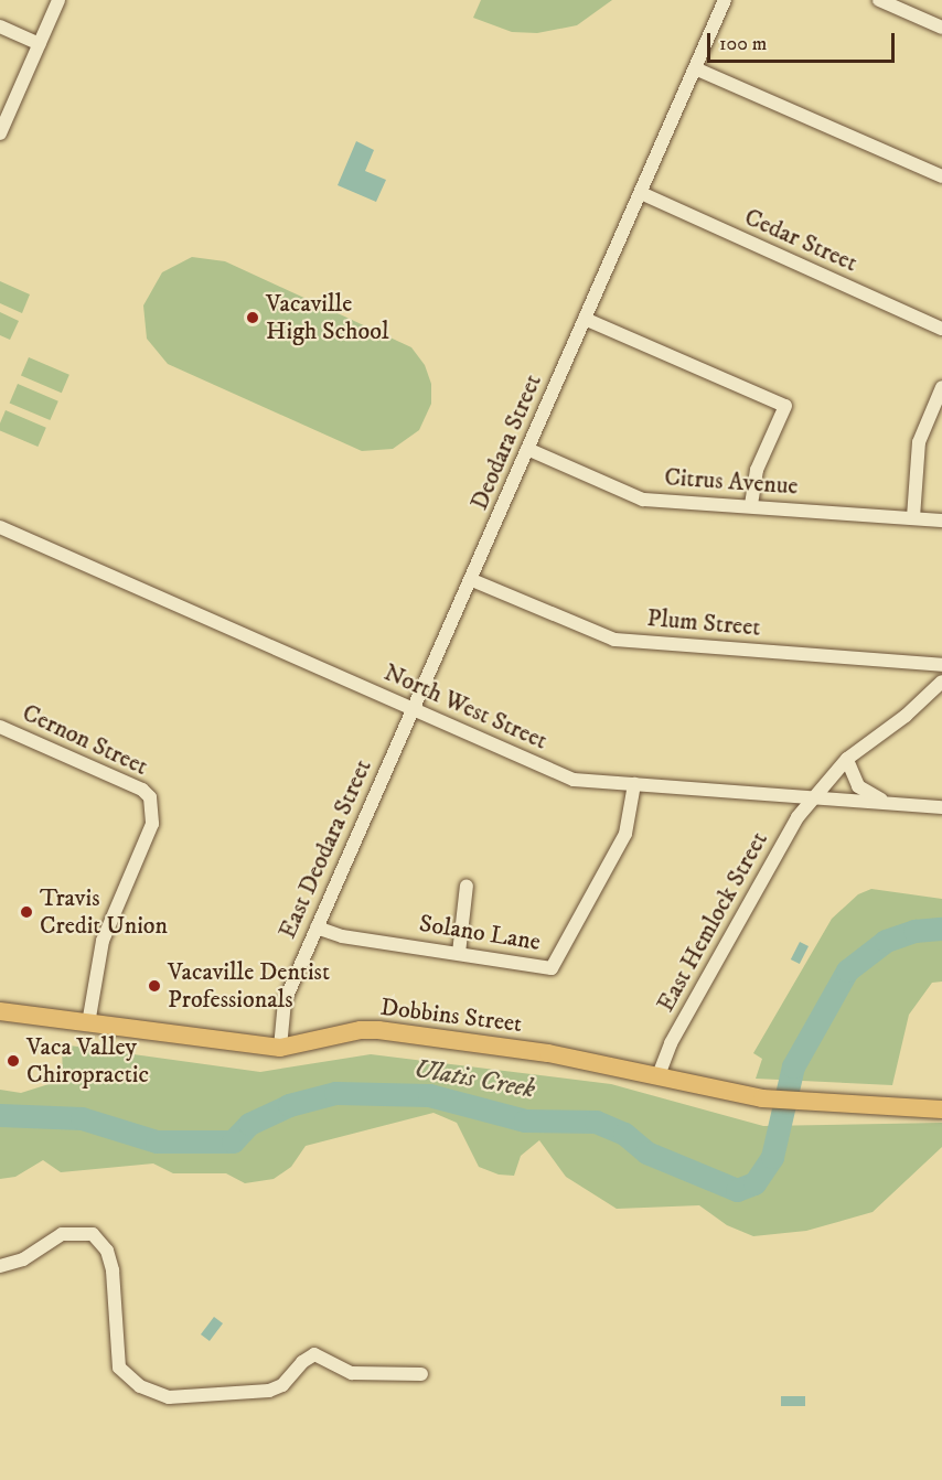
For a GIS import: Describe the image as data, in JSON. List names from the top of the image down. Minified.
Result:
{"streets":{"main road":["Dobbins Street"],"street":["Cedar Street","Deodara Street","Citrus Avenue","Plum Street","North West Street","Cernon Street","East Deodara Street","East Hemlock Street","Solano Lane"]},"crossings":[["Cedar Street","Deodara Street"],["Deodara Street","Citrus Avenue"],["Deodara Street","Plum Street"],["Deodara Street","North West Street"],["Deodara Street","East Deodara Street"],["North West Street","East Deodara Street"],["North West Street","East Hemlock Street"],["North West Street","Solano Lane"],["Cernon Street","Dobbins Street"],["East Deodara Street","Solano Lane"],["East Deodara Street","Dobbins Street"],["East Hemlock Street","Dobbins Street"]],"water":["Ulatis Creek"],"places":["Vacaville High School","Travis Credit Union","Vacaville Dentist Professionals","Vaca Valley Chiropractic"],"scale_bar":"100 m"}
